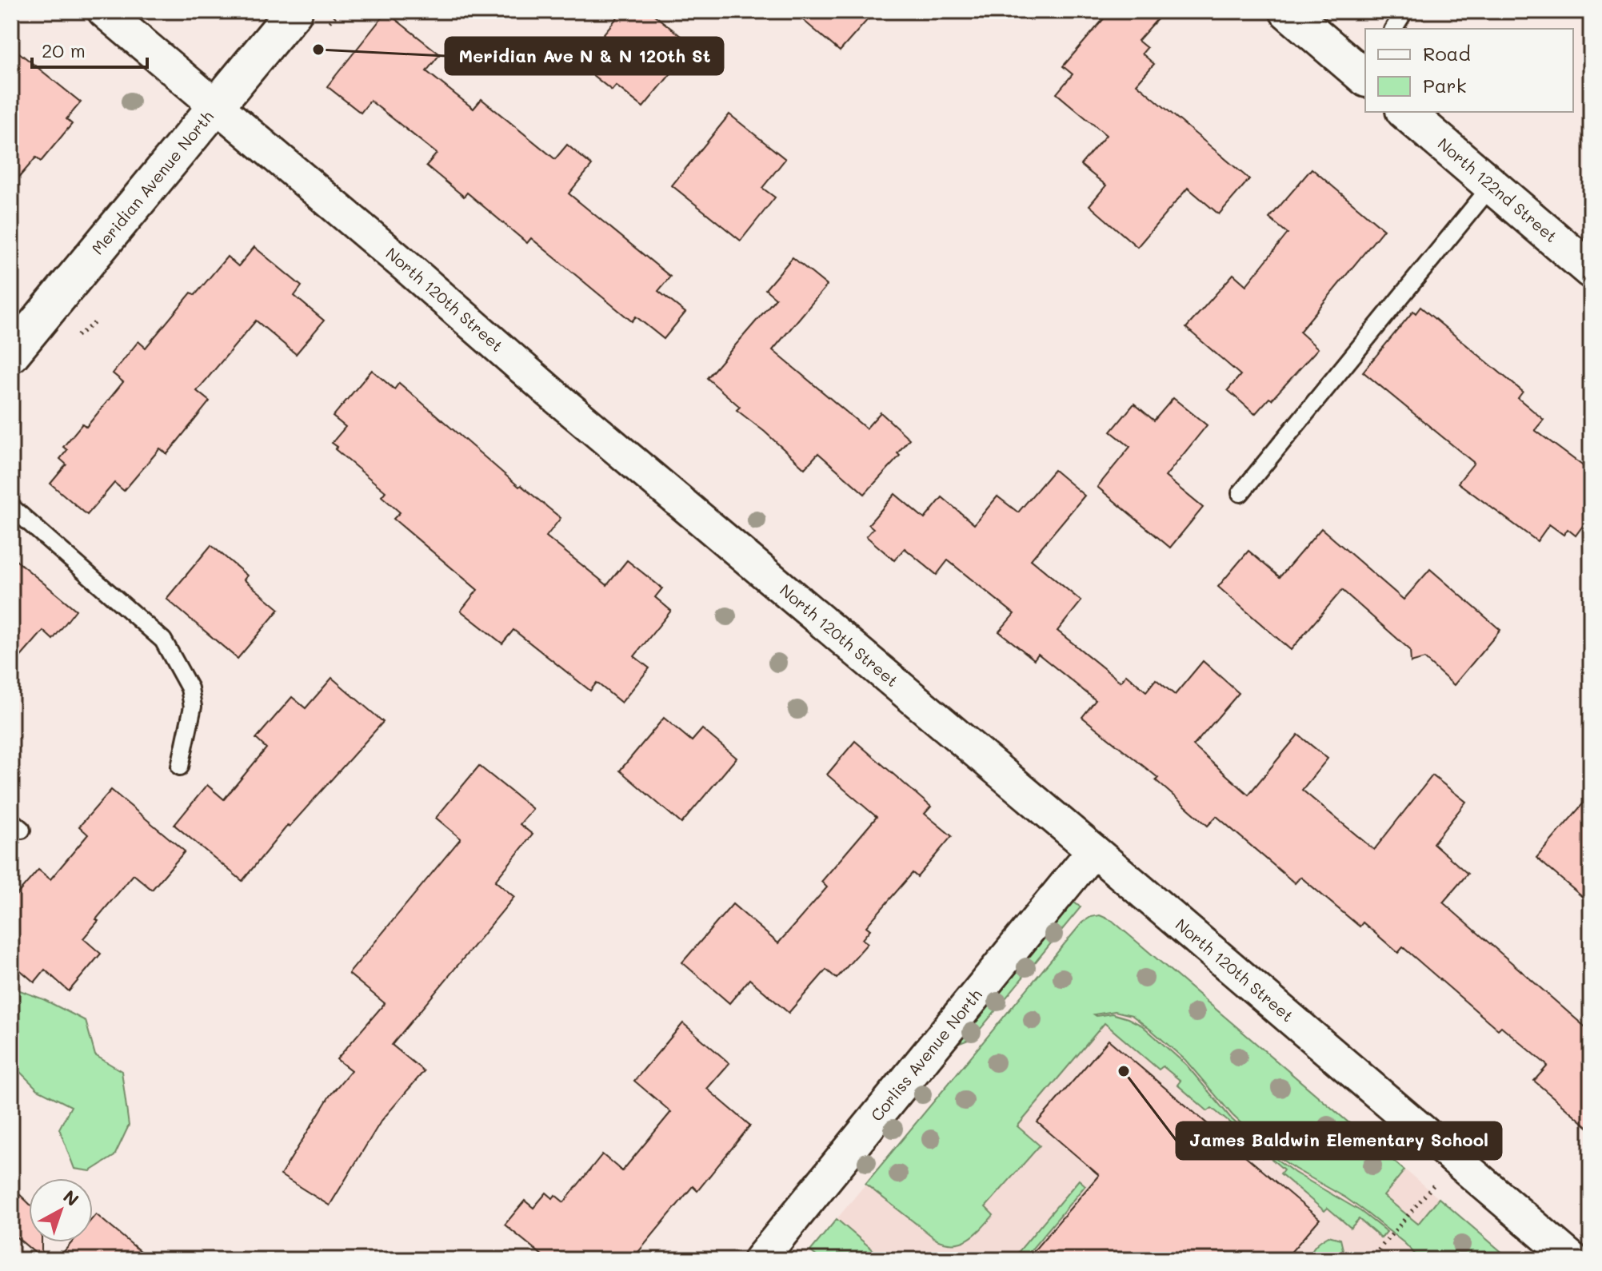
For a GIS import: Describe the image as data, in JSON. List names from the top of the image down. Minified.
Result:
{"streets":{"street":["Meridian Avenue North","North 122nd Street","North 120th Street","Corliss Avenue North"]},"crossings":[["Meridian Avenue North","North 120th Street"],["North 120th Street","Corliss Avenue North"]],"places":["Meridian Ave N & N 120th St","James Baldwin Elementary School"],"legend":["Road","Park"],"scale_bar":"20 m","north":"top right"}
